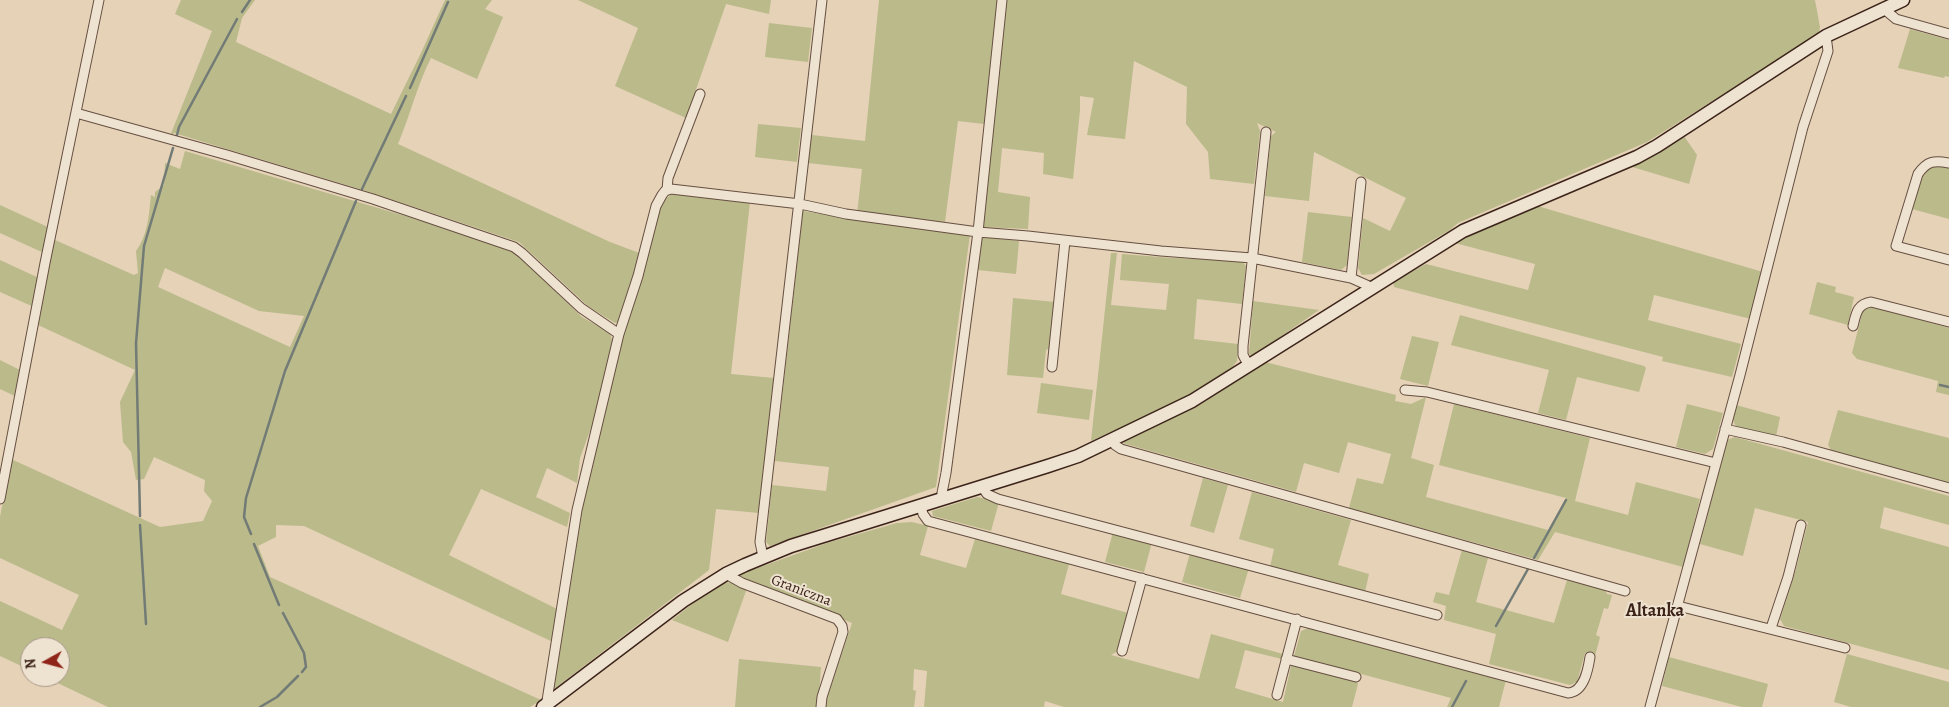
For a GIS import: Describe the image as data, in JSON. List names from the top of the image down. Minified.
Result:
{"streets":{"street":["Graniczna"]},"districts":["Altanka"],"north":"left"}
